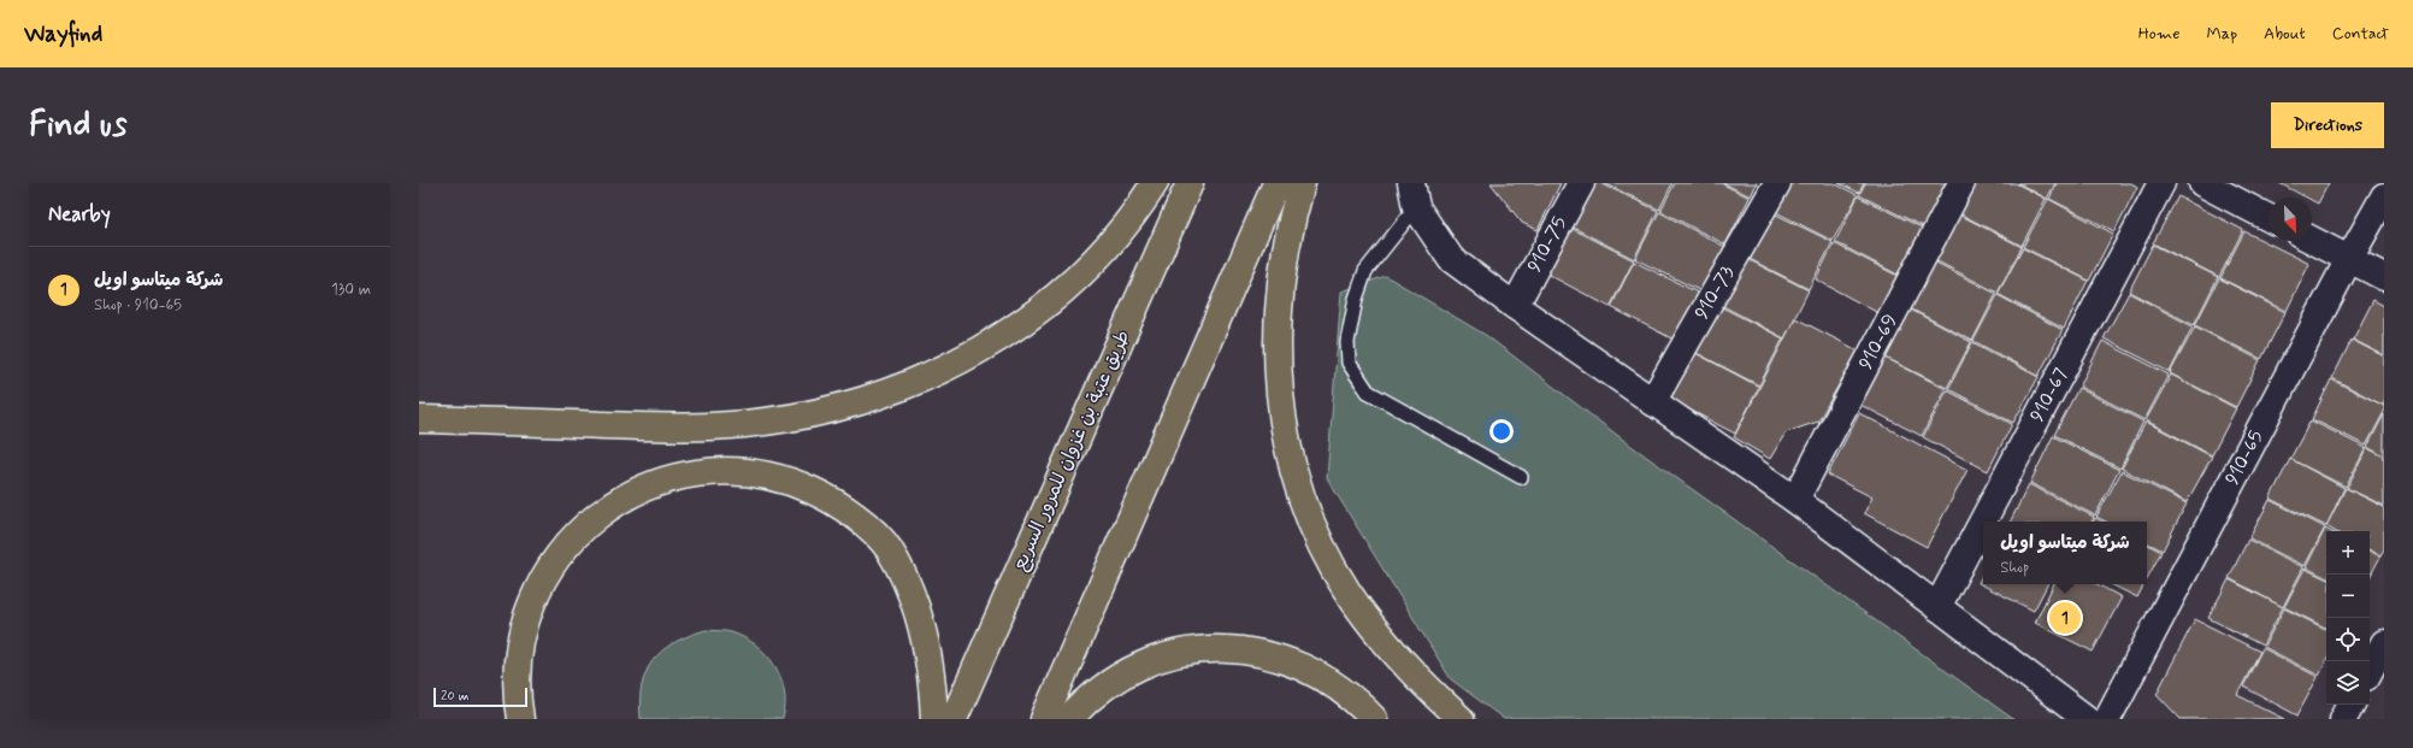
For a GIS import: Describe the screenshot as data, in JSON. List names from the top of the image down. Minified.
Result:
{"streets":{"highway":["طريق عتبة بن غزوان للمرور السريع"],"street":["910-75","910-73","910-69","910-67","910-65"]},"scale_bar":"20 m","north":"bottom right","page":{"header":"Wayfind","nav":["Home","Map","About","Contact"],"buttons":"Directions","title":"Find us","heading":"Nearby","list":[{"mark":"1","name":"شركة ميتاسو اويل","note":"Shop · 910-65","value":"130 m"}],"popup":["شركة ميتاسو اويل","Shop"],"map_buttons":["+","−"],"pins":"1","scale":"20 m"}}
